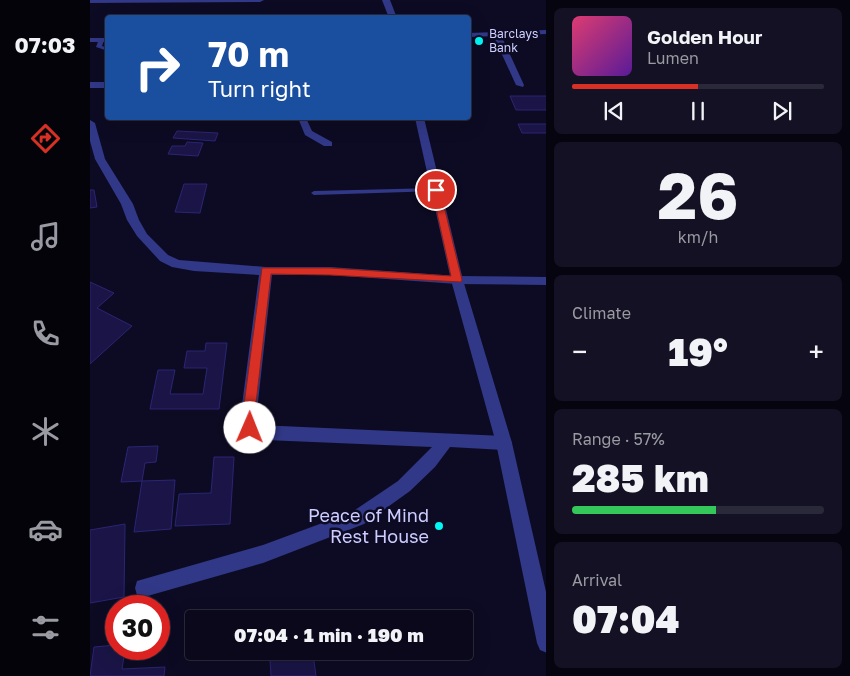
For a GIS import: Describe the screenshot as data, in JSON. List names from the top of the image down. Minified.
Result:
{"places":["Barclays Bank","Peace of Mind Rest House"],"page":{"tabs":"07:03","turn":["70 m","Turn right"],"song":["Golden Hour","Lumen"],"tile":[["26","km/h"],"Climate",["Range · 57%","285 km"],["Arrival","07:04"]],"heat":["−","19°","+"],"limit":"30","trip":"07:04 · 1 min · 190 m"}}
